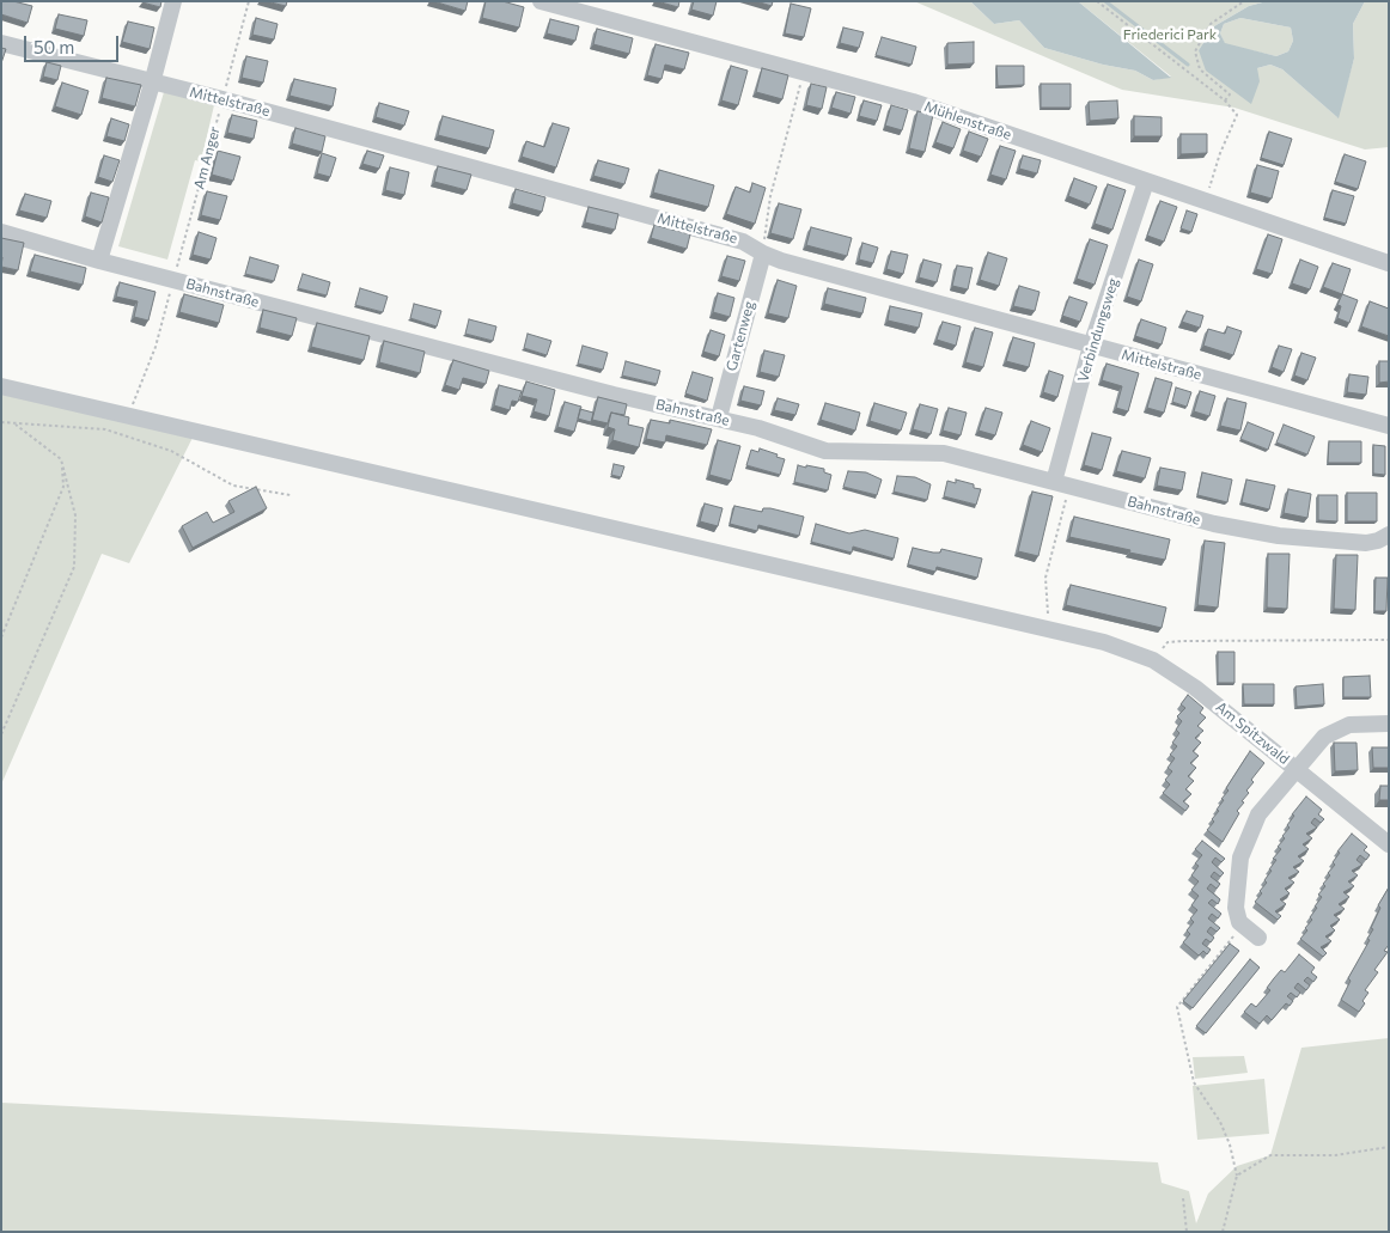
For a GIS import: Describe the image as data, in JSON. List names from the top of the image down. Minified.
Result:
{"streets":{"street":["Mittelstraße","Mühlenstraße","Bahnstraße","Verbindungsweg","Gartenweg","Am Spitzwald"],"path":["Am Anger"]},"crossings":[["Mittelstraße","Am Anger"],["Mittelstraße","Verbindungsweg"],["Mittelstraße","Gartenweg"],["Mühlenstraße","Verbindungsweg"],["Am Anger","Bahnstraße"],["Am Anger","Am Spitzwald"],["Bahnstraße","Verbindungsweg"],["Bahnstraße","Gartenweg"]],"parks":["Friederici Park"],"scale_bar":"50 m"}
